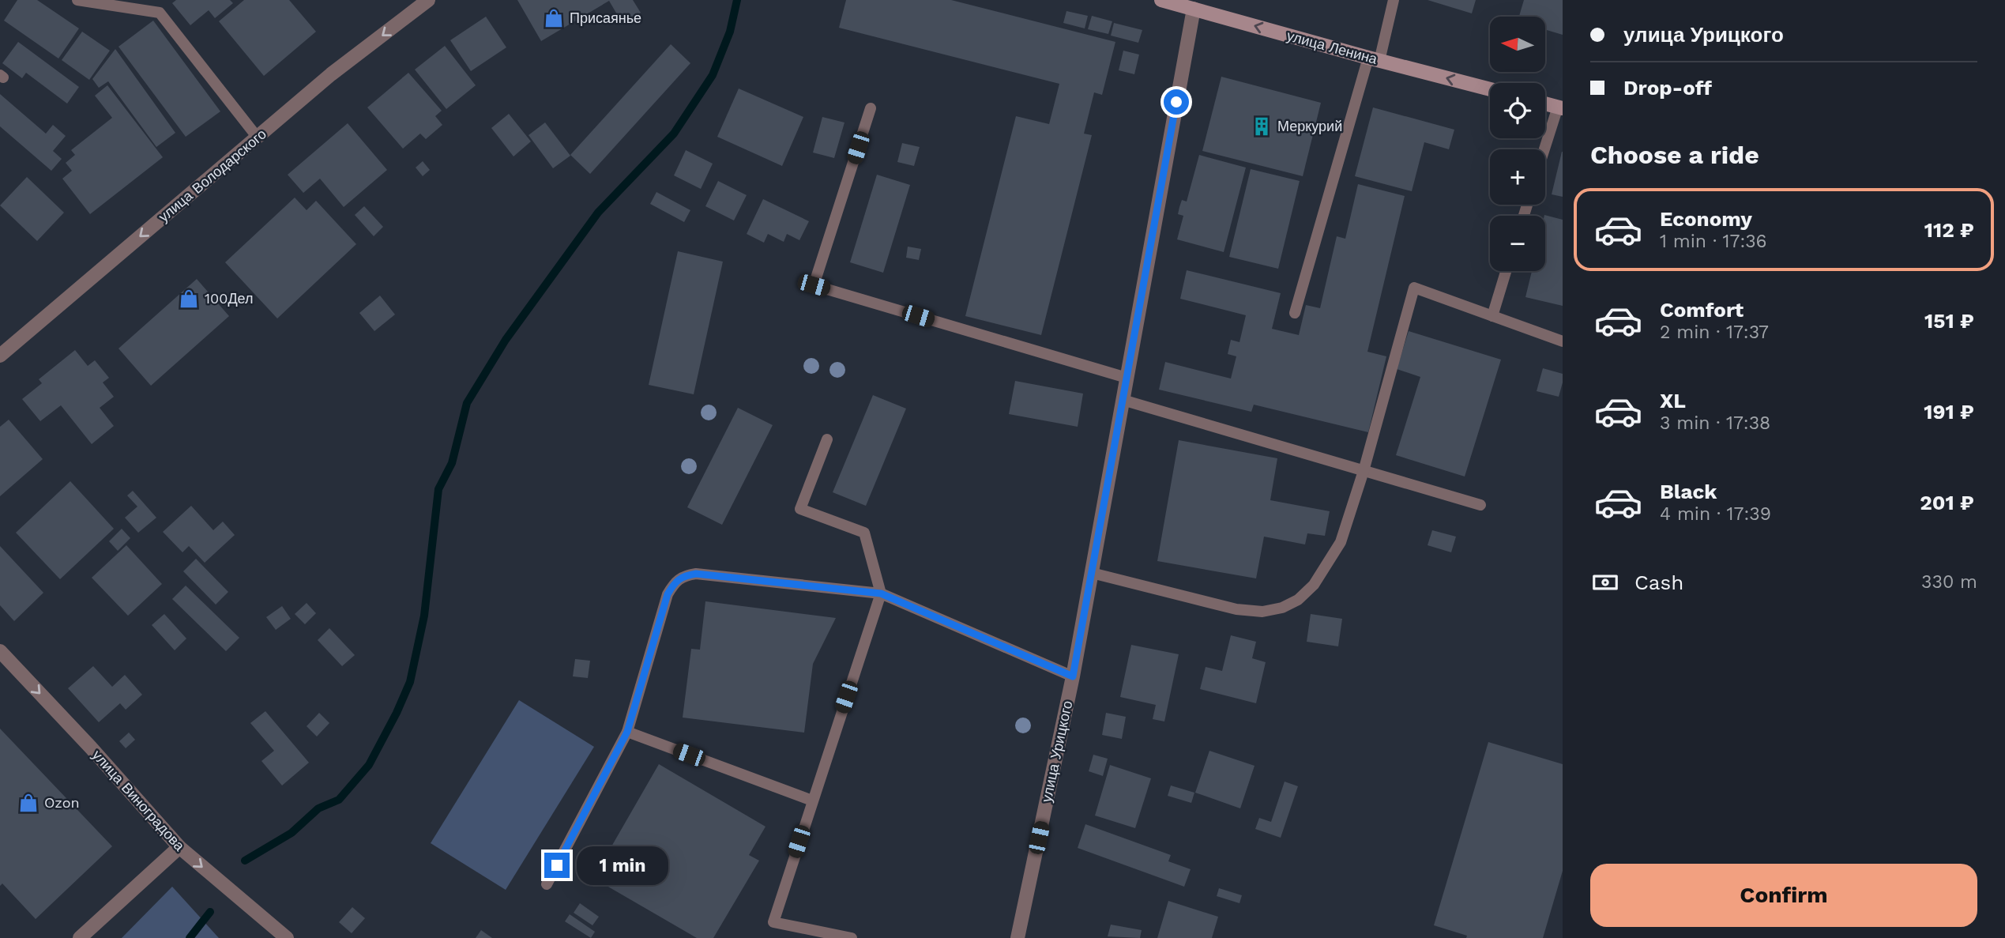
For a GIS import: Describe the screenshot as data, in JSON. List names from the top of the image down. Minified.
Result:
{"streets":{"main road":["улица Ленина"],"street":["улица Володарского","улица Урицкого","улица Виноградова"]},"crossings":[["улица Ленина","улица Урицкого"]],"one_way":["улица Ленина","улица Володарского","улица Виноградова"],"places":{"shop":["Присаянье","100Дел","Ozon"],"building":["Меркурий"]},"north":"left","page":{"banner":["улица Урицкого","Drop-off"],"map_buttons":["+","−"],"heading":"Choose a ride","list":[{"name":"Economy","note":"1 min · 17:36","value":"112 ₽"},{"name":"Comfort","note":"2 min · 17:37","value":"151 ₽"},{"name":"XL","note":"3 min · 17:38","value":"191 ₽"},{"name":"Black","note":"4 min · 17:39","value":"201 ₽"}],"pay":["Cash","330 m"],"bubble":"1 min","buttons":"Confirm"}}
